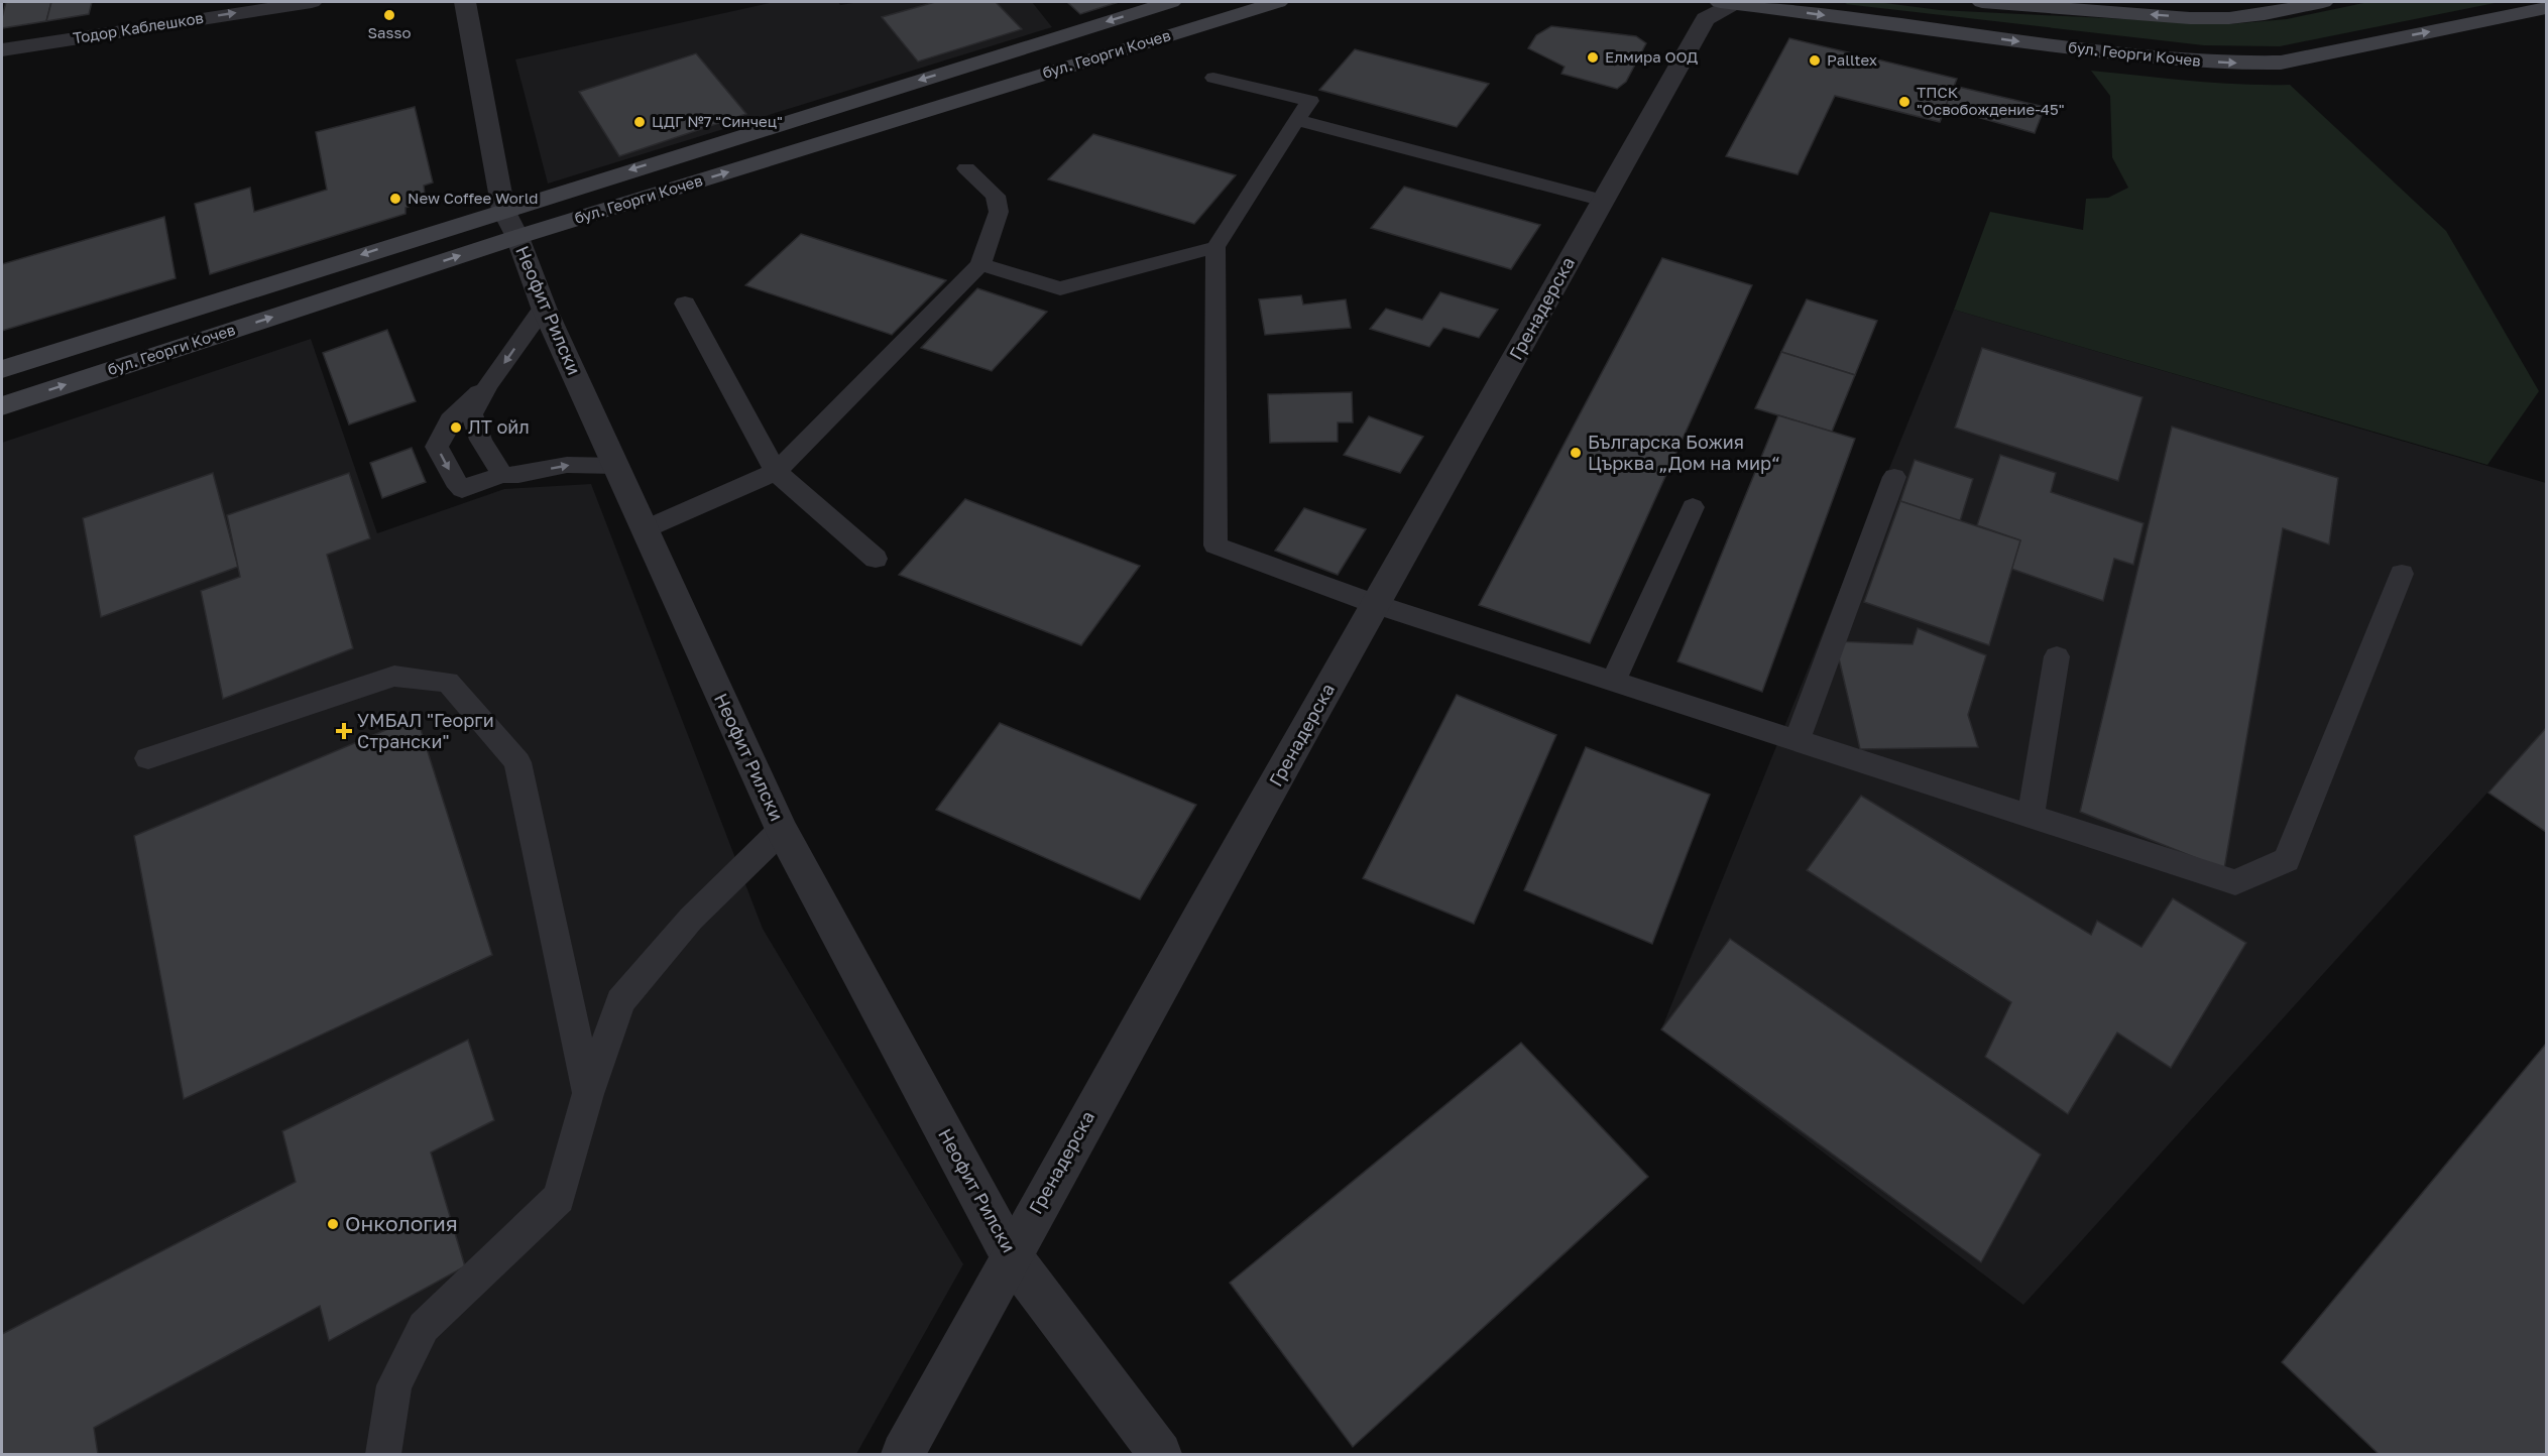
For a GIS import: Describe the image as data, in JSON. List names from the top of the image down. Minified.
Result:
{"streets":{"main road":["бул. Георги Кочев"],"street":["Тодор Каблешков","Гренадерска","Неофит Рилски"]},"crossings":[["бул. Георги Кочев","Гренадерска"],["бул. Георги Кочев","Неофит Рилски"],["Гренадерска","Неофит Рилски"]],"one_way":["Тодор Каблешков"],"places":{"other":["Sasso","Елмира ООД","Palltex","ТПСК \"Освобождение-45\"","ЦДГ №7 \"Синчец\"","New Coffee World","ЛТ ойл","Българска Божия Църква „Дом на мир“","Онкология"],"health":["УМБАЛ \"Георги Странски\""]}}
